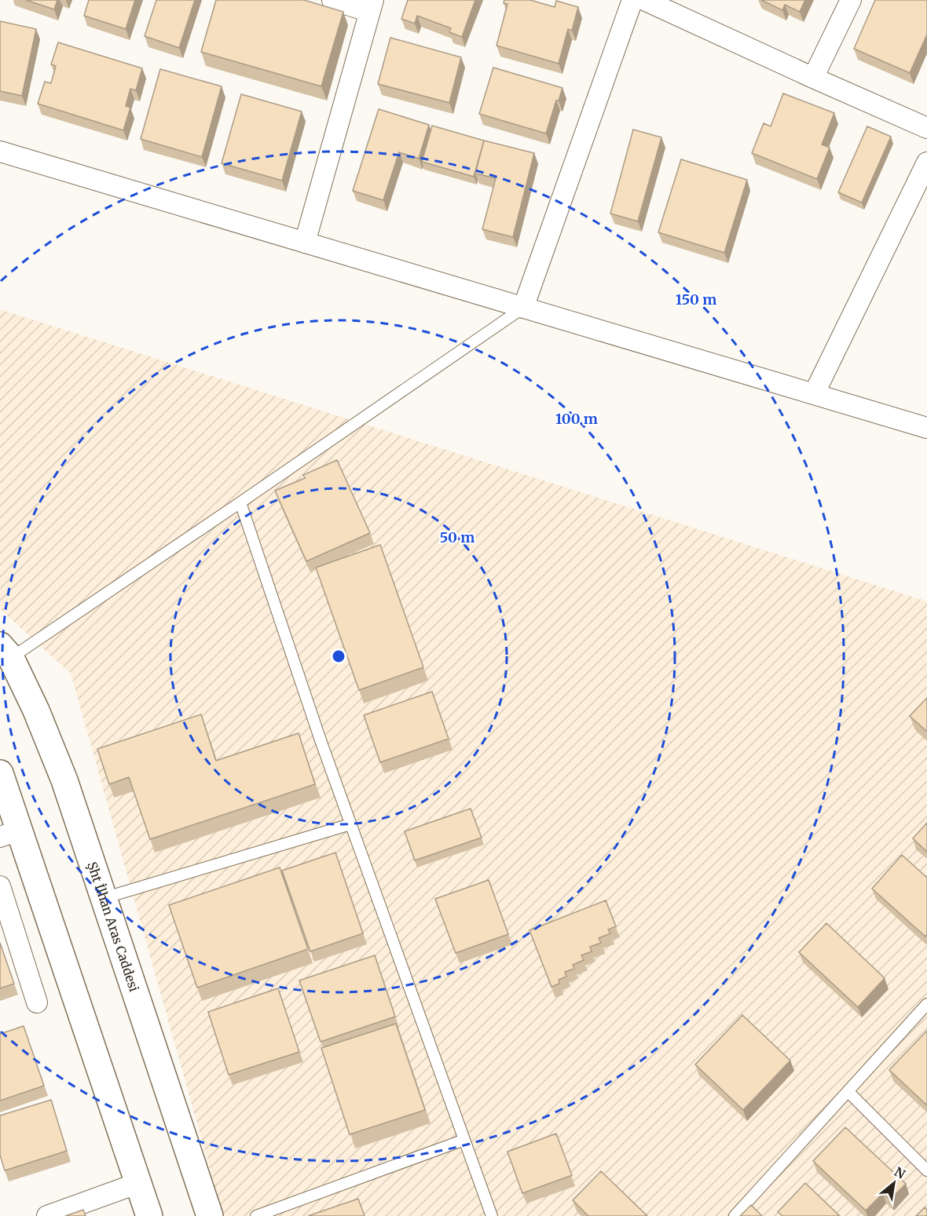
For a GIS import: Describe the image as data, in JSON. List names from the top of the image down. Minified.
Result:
{"streets":{"main road":["Şht İlhan Aras Caddesi"]},"north":"top right","rings":["150 m","100 m","50 m"]}
